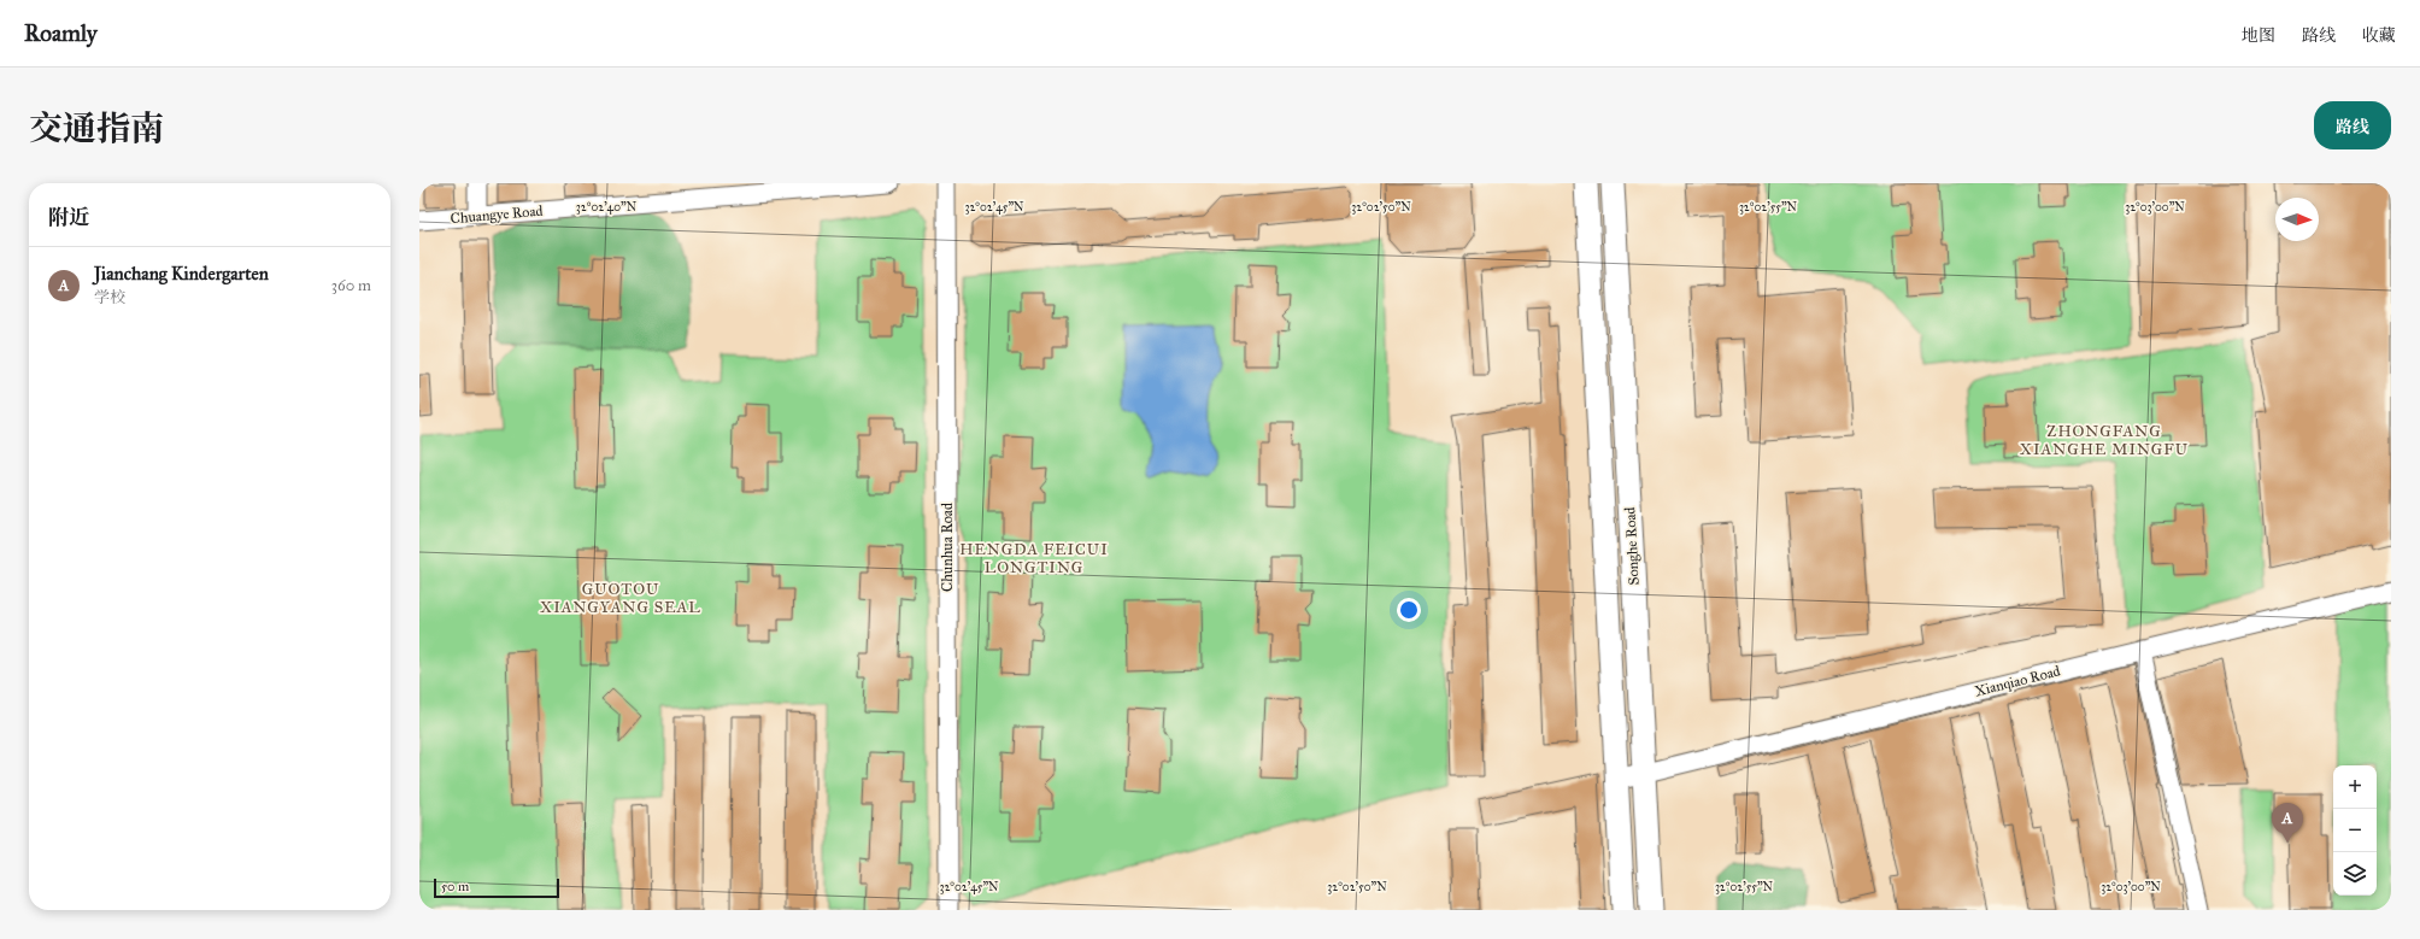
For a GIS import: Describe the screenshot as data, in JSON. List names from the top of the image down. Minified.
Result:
{"streets":{"main road":["Songhe Road"],"street":["Chuangye Road","Chunhua Road","Xianqiao Road"]},"crossings":[["Songhe Road","Xianqiao Road"]],"districts":["ZHONGFANG XIANGHE MINGFU","HENGDA FEICUI LONGTING","GUOTOU XIANGYANG SEAL"],"scale_bar":"50 m","north":"right","page":{"header":"Roamly","nav":["地图","路线","收藏"],"title":"交通指南","buttons":"路线","heading":"附近","list":[{"mark":"A","name":"Jianchang Kindergarten","note":"学校","value":"360 m"}],"map_buttons":["+","−"],"pins":"A","scale":"50 m"},"coordinates":["32°02'40\"N","32°02'45\"N","32°02'50\"N","32°02'55\"N","32°03'00\"N"]}
